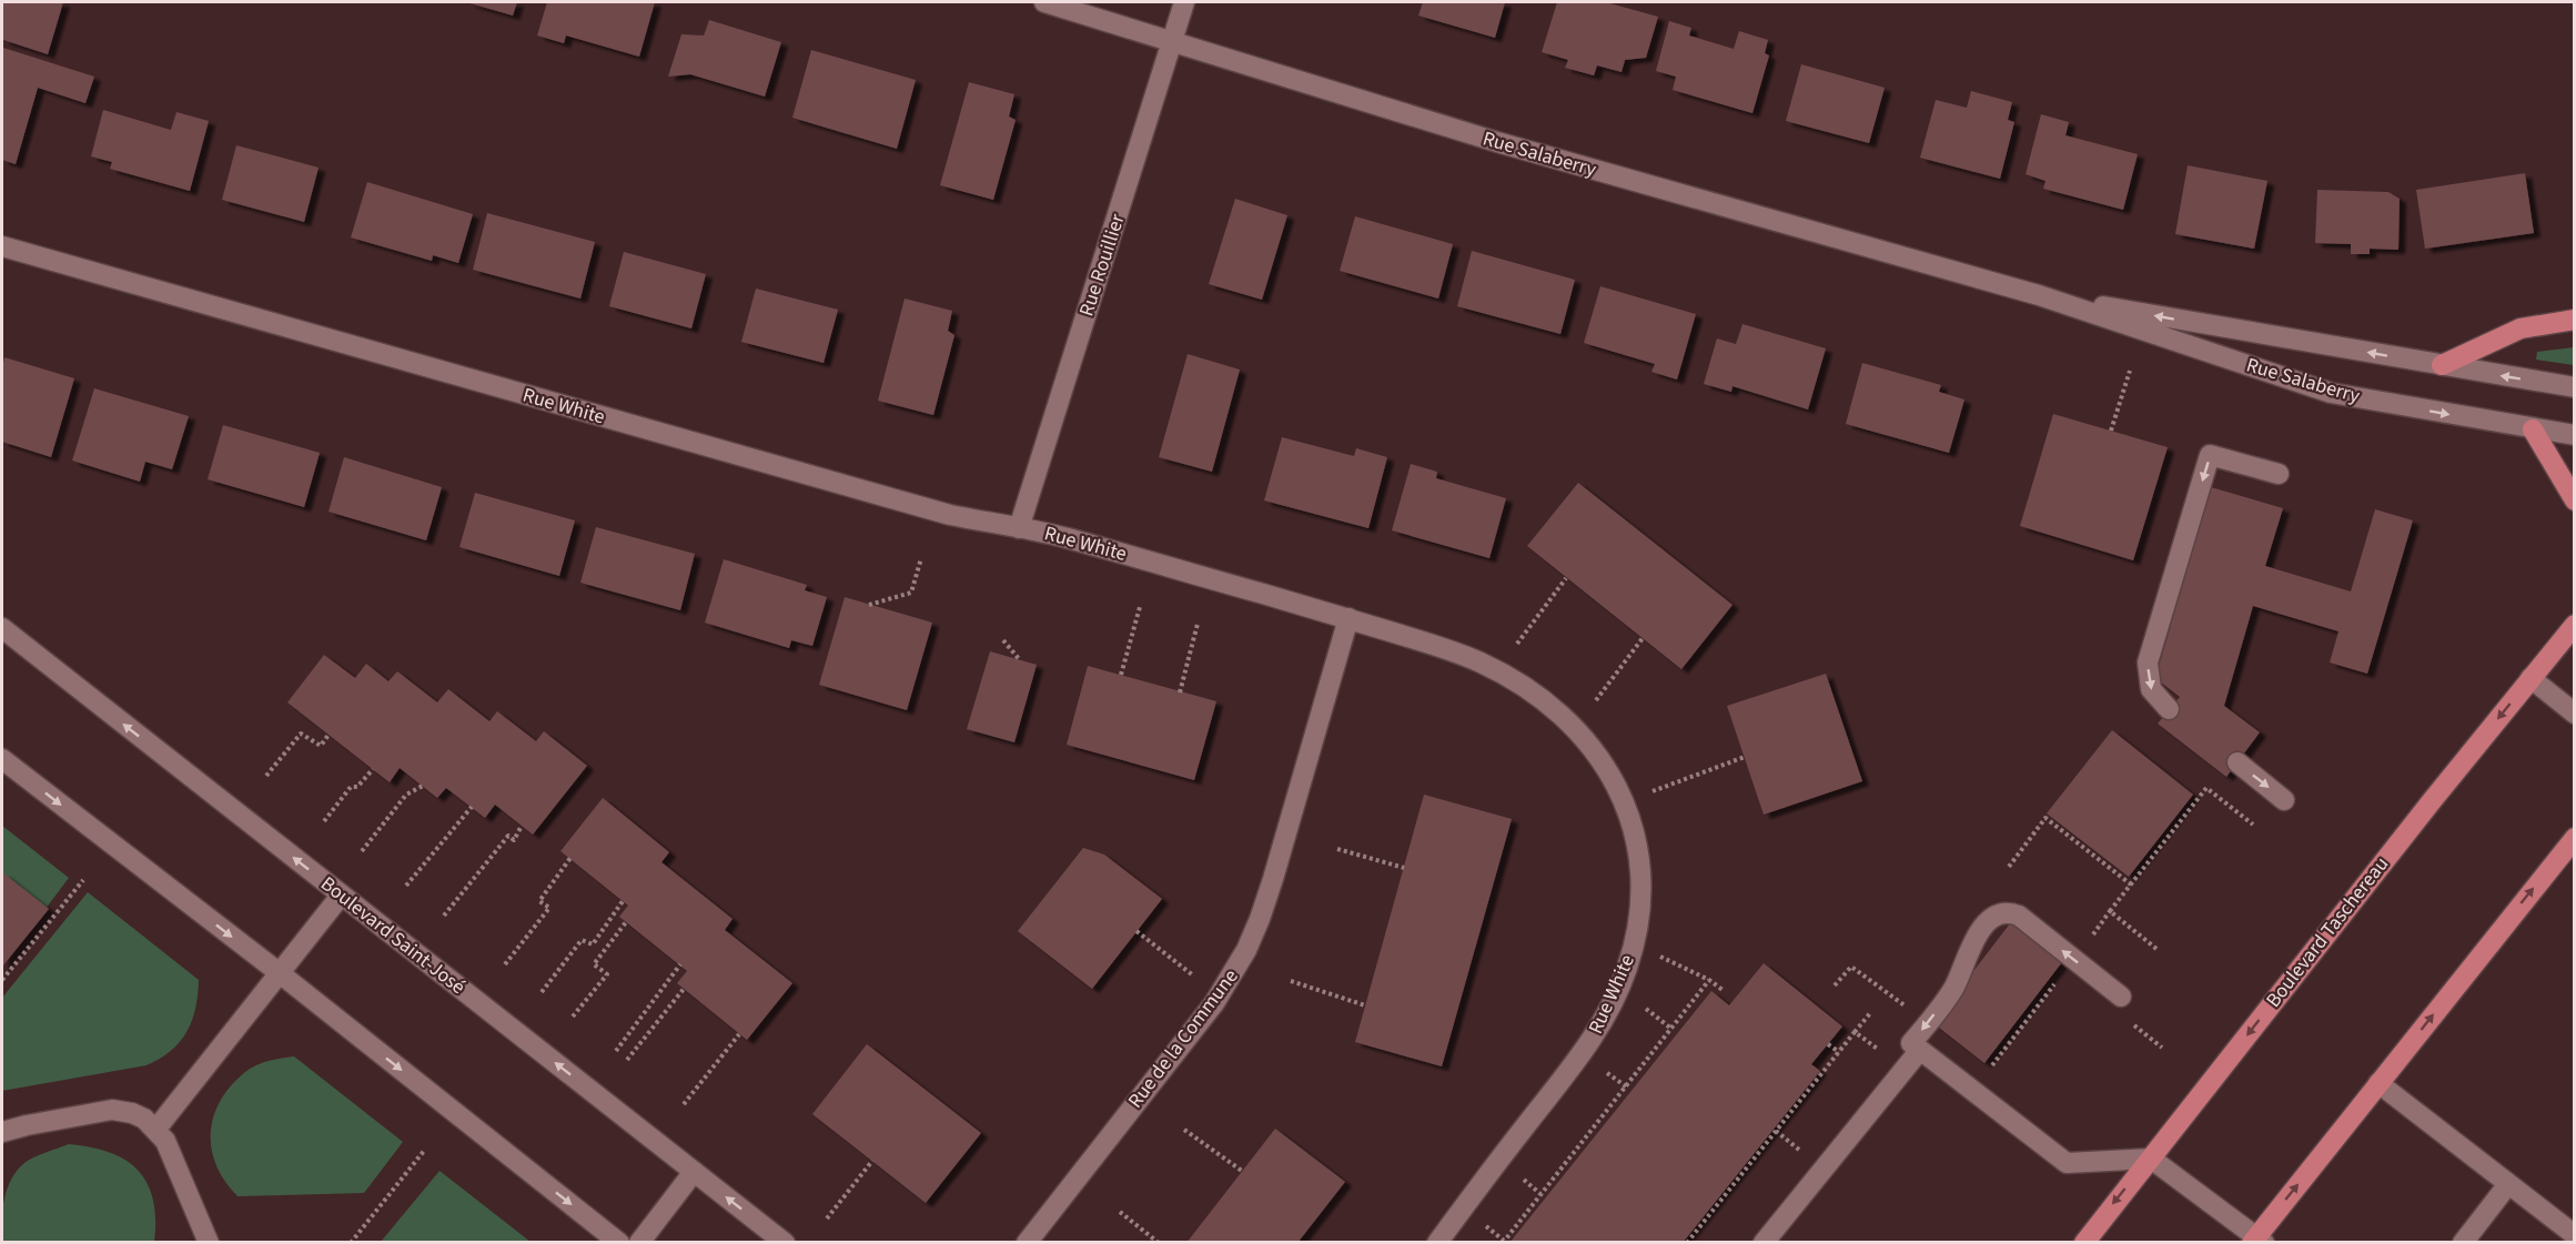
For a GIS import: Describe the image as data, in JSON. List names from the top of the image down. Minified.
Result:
{"streets":{"main road":["Boulevard Taschereau"],"street":["Rue Salaberry","Rue Rouillier","Rue White","Boulevard Saint-José","Rue de la Commune"]},"crossings":[["Rue Salaberry","Rue Rouillier"],["Rue Rouillier","Rue White"],["Rue White","Rue de la Commune"]]}
